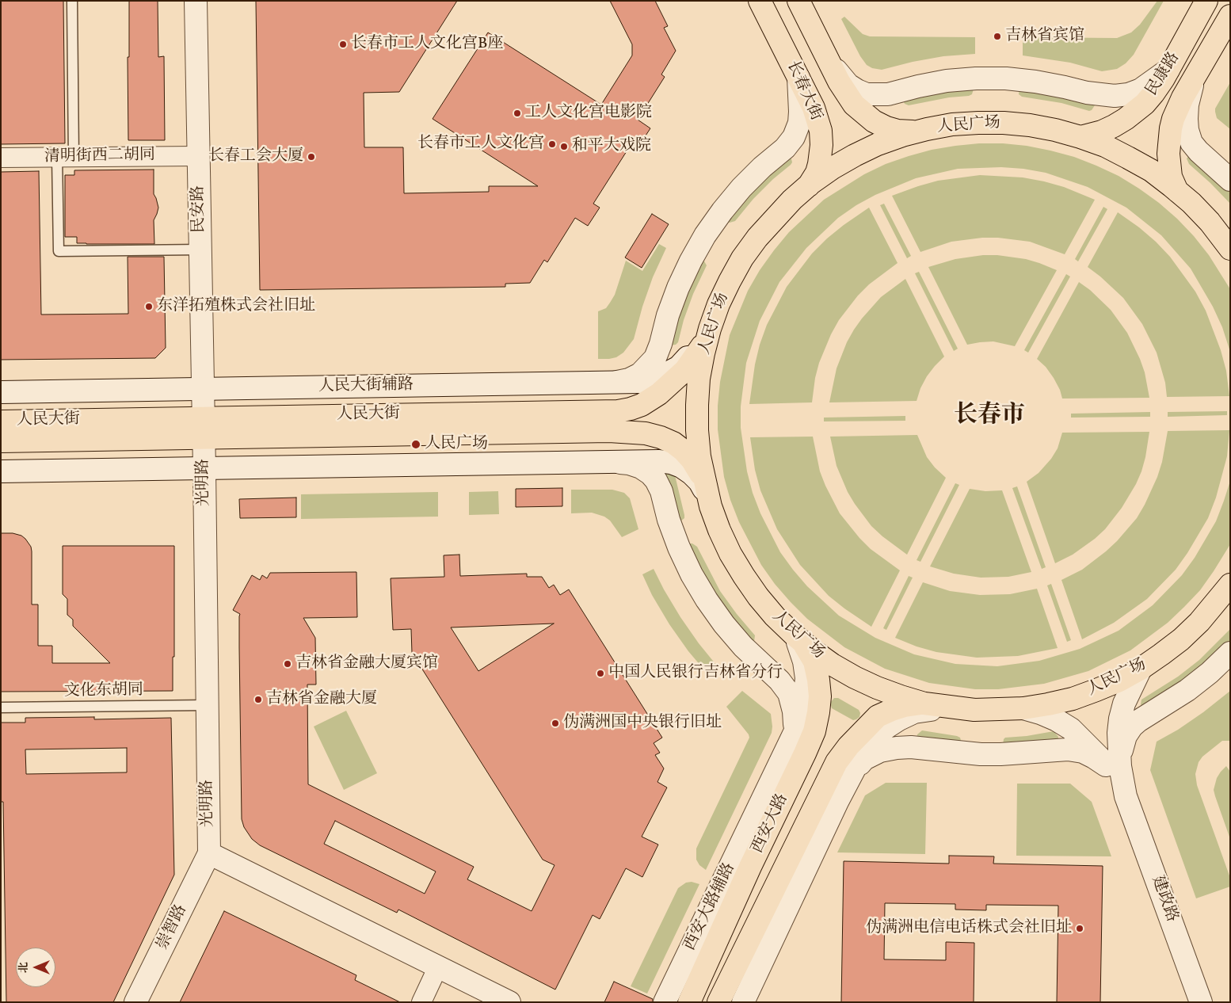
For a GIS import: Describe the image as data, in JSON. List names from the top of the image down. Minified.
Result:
{"streets":{"main road":["民康路","长春大街","人民广场","人民大街","西安大路"],"street":["清明街西二胡同","民安路","人民大街辅路","光明路","建政路","西安大路辅路","崇智路"],"lane":["文化东胡同"]},"crossings":[["民康路","人民广场"],["长春大街","人民广场"],["人民广场","人民大街辅路"],["人民广场","人民大街"],["人民广场","西安大路"],["人民广场","建政路"],["人民广场","西安大路辅路"],["清明街西二胡同","民安路"],["民安路","人民大街辅路"],["民安路","人民大街"],["民安路","光明路"],["人民大街辅路","人民大街"],["人民大街","光明路"],["光明路","文化东胡同"],["光明路","崇智路"],["西安大路","西安大路辅路"]],"districts":["长春市"],"places":["吉林省宾馆","长春市工人文化宫B座","工人文化宫电影院","长春市工人文化宫","和平大戏院","长春工会大厦","东洋拓殖株式会社旧址","人民广场","吉林省金融大厦宾馆","中国人民银行吉林省分行","吉林省金融大厦","伪满洲国中央银行旧址","伪满洲电信电话株式会社旧址"],"north":"left"}
